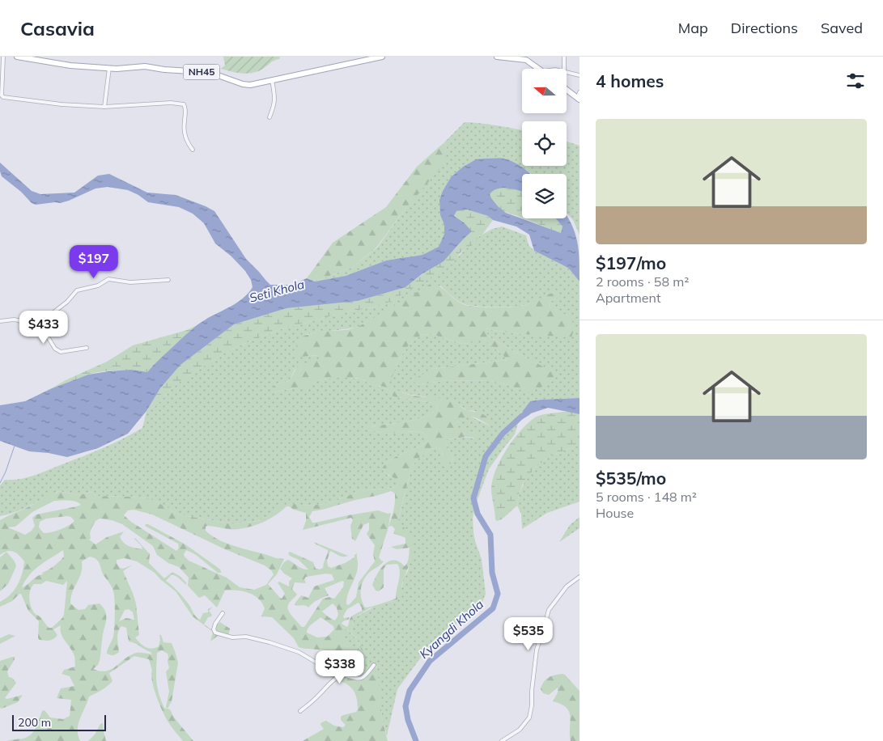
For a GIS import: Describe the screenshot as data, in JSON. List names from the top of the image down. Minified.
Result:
{"streets":{"main road":["NH45"]},"water":["Seti Khola","Kyangdi Khola"],"scale_bar":"200 m","north":"left","page":{"header":"Casavia","nav":["Map","Directions","Saved"],"heading":"4 homes","list":[{"name":"$197/mo","note":"2 rooms · 58 m² · Apartment"},{"name":"$535/mo","note":"5 rooms · 148 m² · House"}],"price":["$197","$433","$535","$338"],"scale":"200 m"}}
